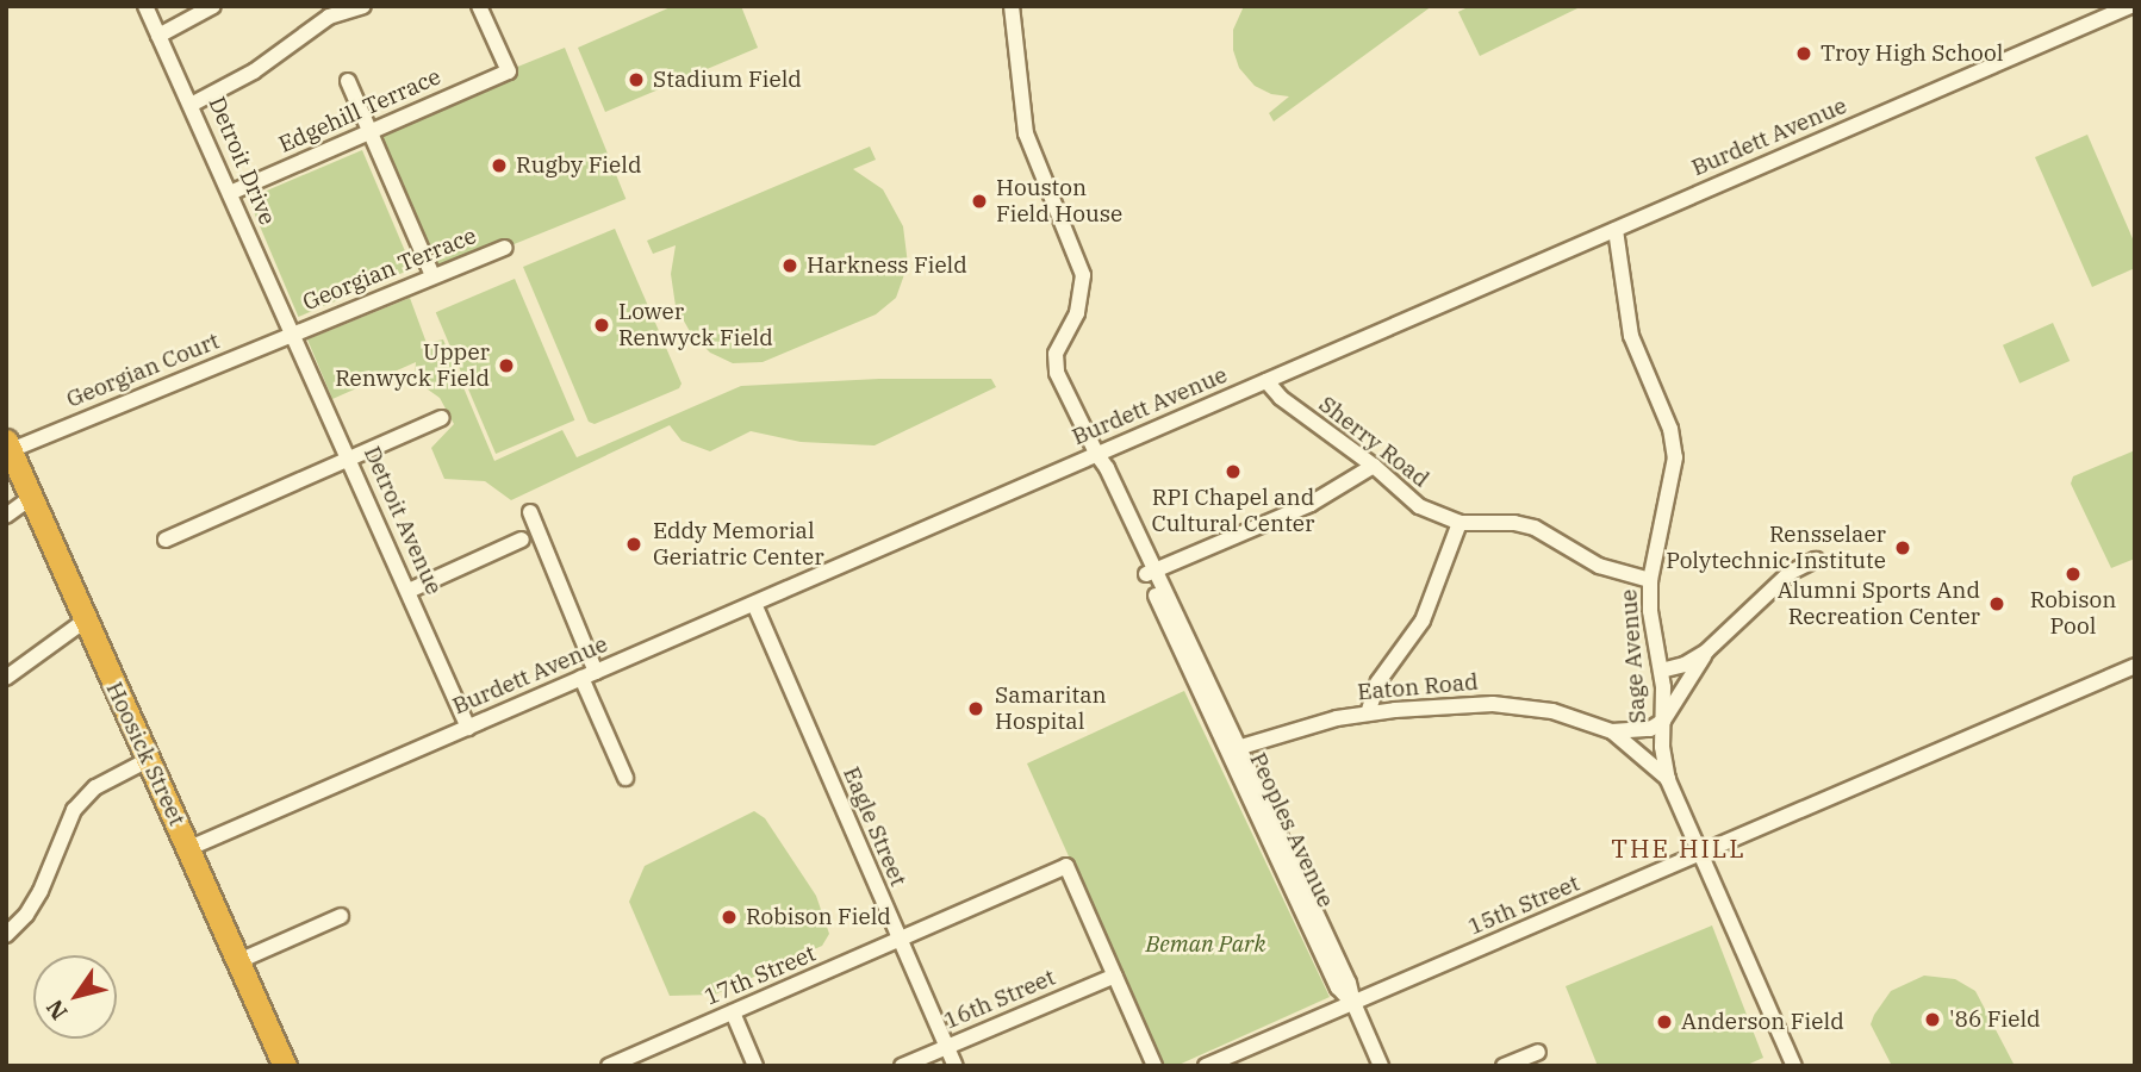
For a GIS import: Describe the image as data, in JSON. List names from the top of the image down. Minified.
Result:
{"streets":{"highway":["Hoosick Street"],"street":["Edgehill Terrace","Burdett Avenue","Detroit Drive","Georgian Terrace","Georgian Court","Sherry Road","Detroit Avenue","Sage Avenue","Eaton Road","Eagle Street","Peoples Avenue","15th Street","17th Street","16th Street"]},"crossings":[["Edgehill Terrace","Detroit Drive"],["Burdett Avenue","Sherry Road"],["Burdett Avenue","Detroit Avenue"],["Burdett Avenue","Sage Avenue"],["Burdett Avenue","Hoosick Street"],["Burdett Avenue","Eagle Street"],["Burdett Avenue","Peoples Avenue"],["Detroit Drive","Georgian Terrace"],["Detroit Drive","Georgian Court"],["Detroit Drive","Detroit Avenue"],["Georgian Terrace","Georgian Court"],["Georgian Terrace","Detroit Avenue"],["Georgian Court","Detroit Avenue"],["Georgian Court","Hoosick Street"],["Sherry Road","Sage Avenue"],["Sage Avenue","Eaton Road"],["Sage Avenue","15th Street"],["Eaton Road","Peoples Avenue"],["Eagle Street","17th Street"],["Eagle Street","16th Street"],["Peoples Avenue","15th Street"],["17th Street","16th Street"]],"districts":["THE HILL"],"parks":["Beman Park"],"places":["Troy High School","Stadium Field","Rugby Field","Houston Field House","Harkness Field","Lower Renwyck Field","Upper Renwyck Field","RPI Chapel and Cultural Center","Eddy Memorial Geriatric Center","Rensselaer Polytechnic Institute","Robison Pool","Alumni Sports And Recreation Center","Samaritan Hospital","Robison Field","'86 Field","Anderson Field"],"north":"bottom left"}
